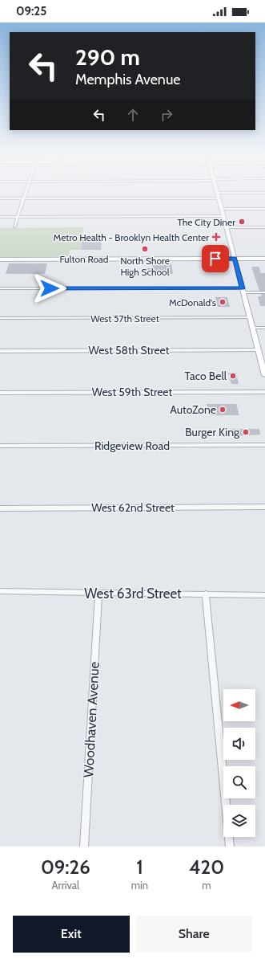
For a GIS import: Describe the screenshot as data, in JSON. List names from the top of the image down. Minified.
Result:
{"streets":{"main road":["Fulton Road"],"street":["West 57th Street","West 58th Street","West 59th Street","Ridgeview Road","West 62nd Street","West 63rd Street","Woodhaven Avenue"]},"crossings":[["West 63rd Street","Woodhaven Avenue"]],"places":{"other":["The City Diner","North Shore High School","McDonald's","Taco Bell","AutoZone","Burger King"],"health":["Metro Health - Brooklyn Health Center"]},"north":"left","page":{"status":"09:25","turn":["290 m","Memphis Avenue"],"eta":["09:26","Arrival","1","min","420","m"],"buttons":["Exit","Share"]}}
